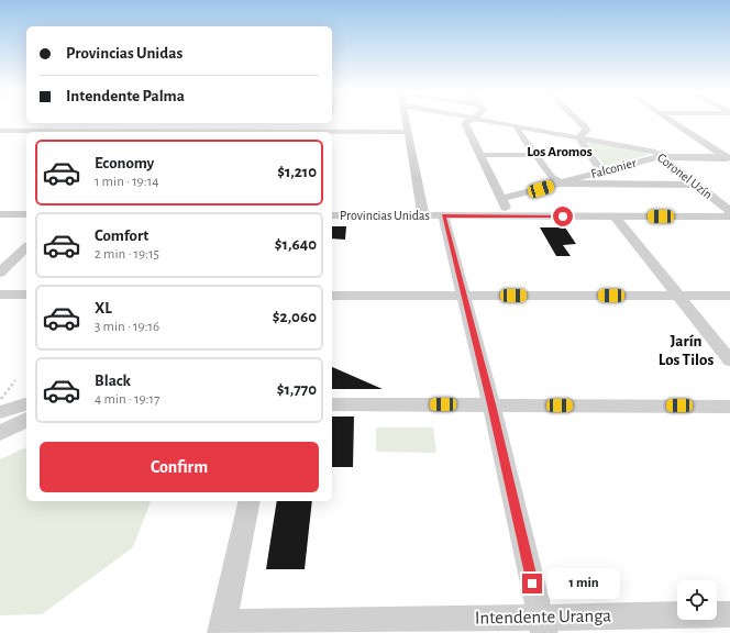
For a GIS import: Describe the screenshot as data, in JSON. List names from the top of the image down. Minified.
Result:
{"streets":{"street":["Falconier","Coronel Uzín","Provincias Unidas","Intendente Uranga"]},"crossings":[["Falconier","Coronel Uzín"],["Coronel Uzín","Provincias Unidas"]],"districts":["Los Aromos","Jarín Los Tilos"],"page":{"banner":["Provincias Unidas","Intendente Palma"],"list":[{"name":"Economy","note":"1 min · 19:14","value":"$1,210"},{"name":"Comfort","note":"2 min · 19:15","value":"$1,640"},{"name":"XL","note":"3 min · 19:16","value":"$2,060"},{"name":"Black","note":"4 min · 19:17","value":"$1,770"}],"buttons":"Confirm","bubble":"1 min"}}
